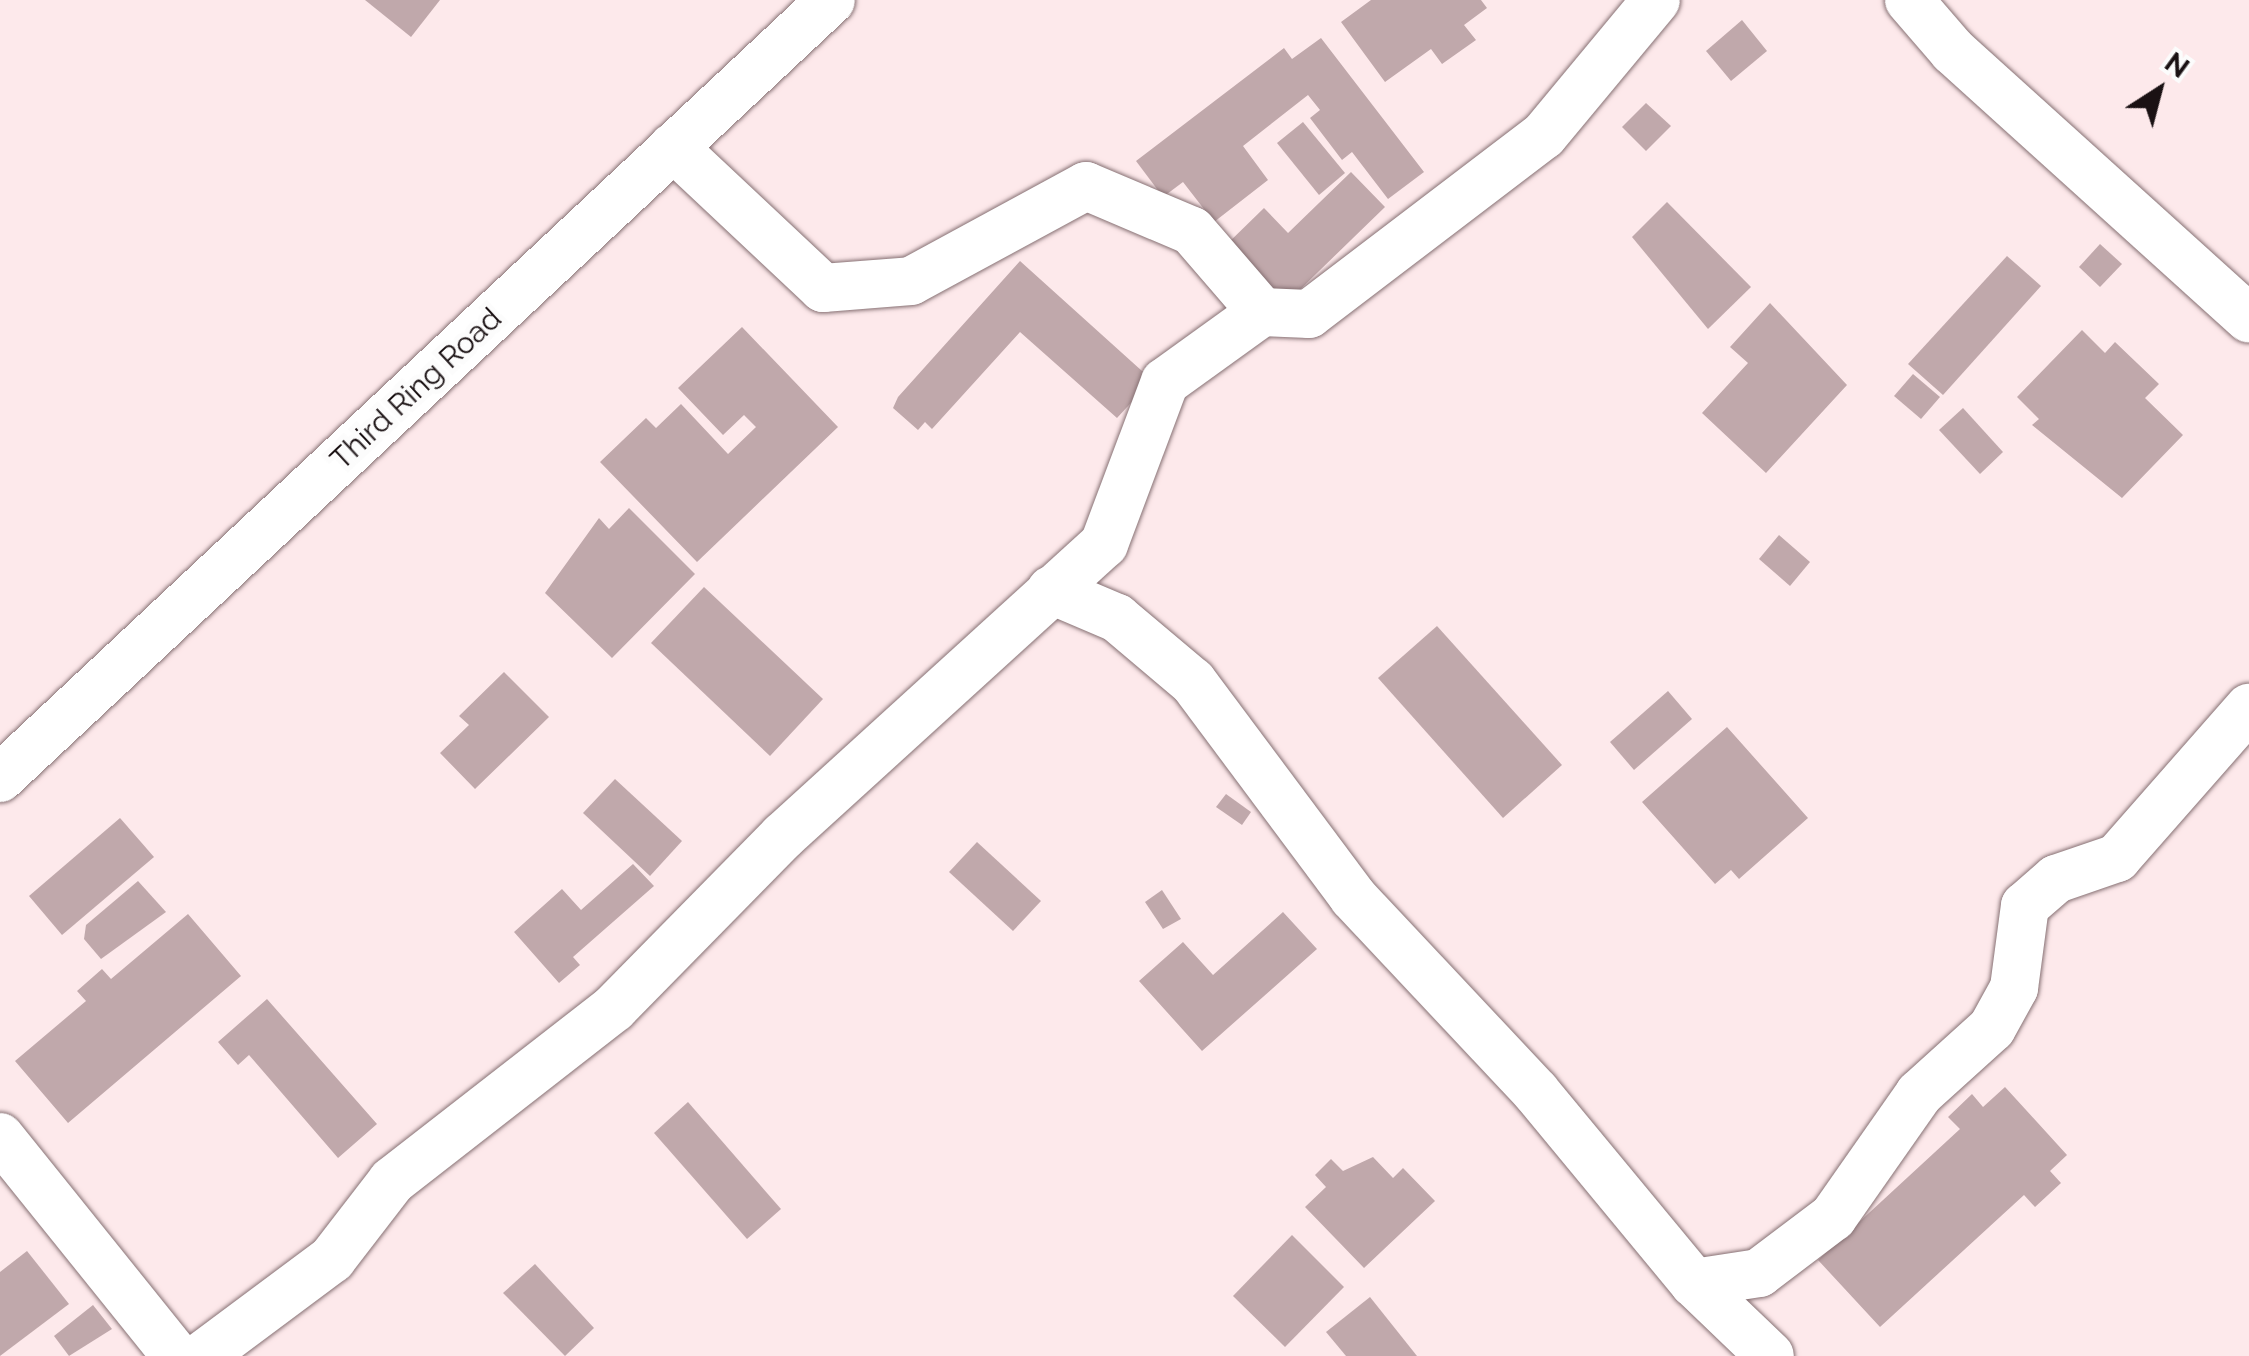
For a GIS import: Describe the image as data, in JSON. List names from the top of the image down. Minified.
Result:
{"streets":{"street":["Third Ring Road"]},"north":"top right"}
